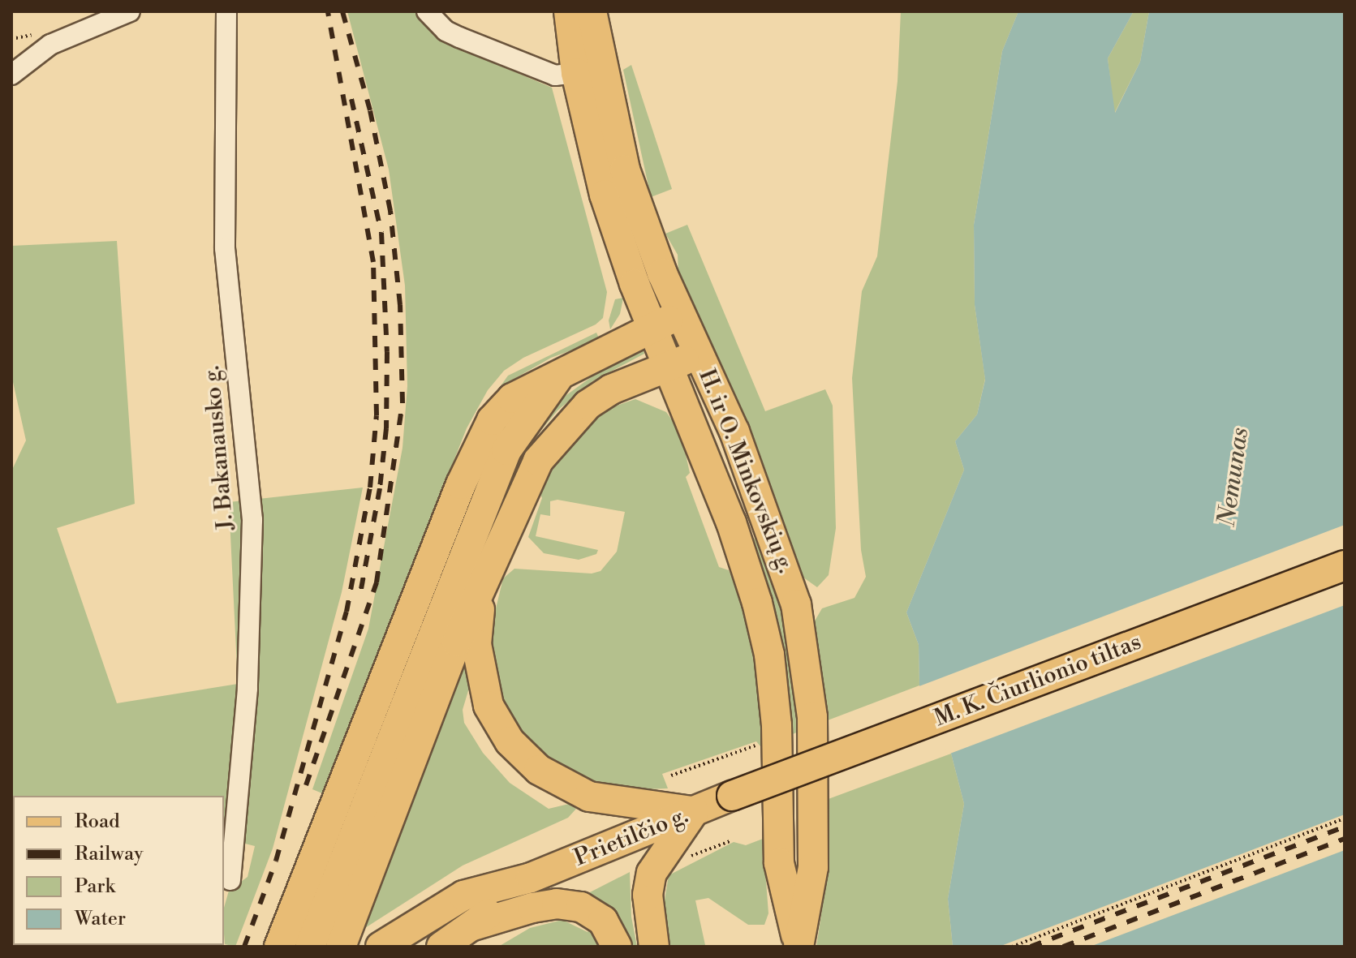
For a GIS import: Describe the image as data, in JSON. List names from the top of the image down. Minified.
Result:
{"streets":{"main road":["H. ir O. Minkovskių g.","M. K. Čiurlionio tiltas","Prietilčio g."],"street":["J. Bakanausko g."]},"crossings":[["M. K. Čiurlionio tiltas","Prietilčio g."]],"water":["Nemunas"],"legend":["Road","Railway","Park","Water"]}
